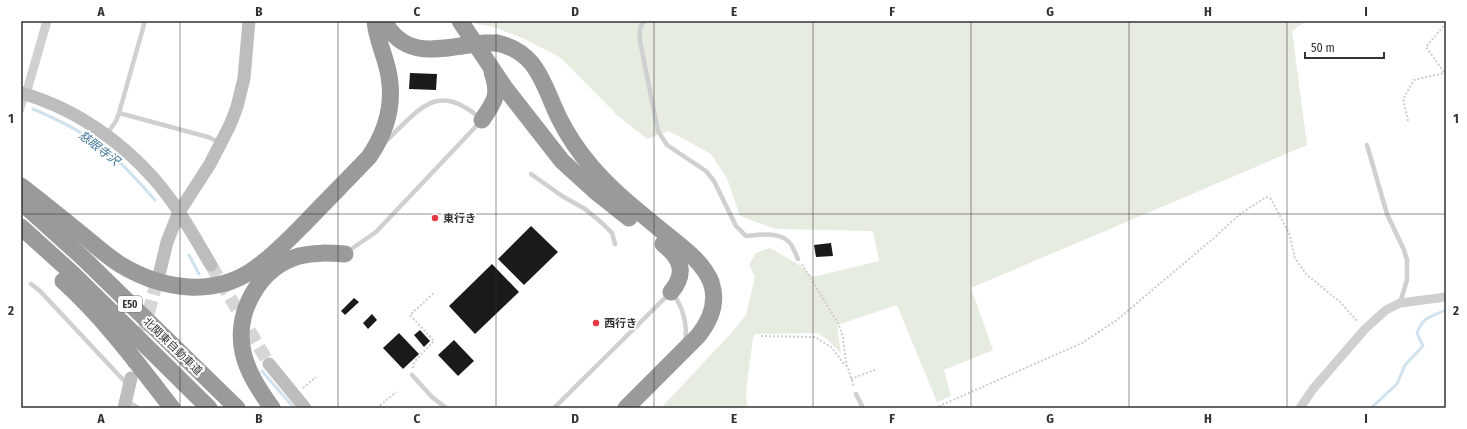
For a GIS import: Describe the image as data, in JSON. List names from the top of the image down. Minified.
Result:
{"streets":{"highway":["E50","北関東自動車道"]},"water":["慈眼寺沢"],"places":["東行き","西行き"],"scale_bar":"50 m","grid":{"columns":["A","B","C","D","E","F","G","H","I"],"rows":["1","2"]}}
